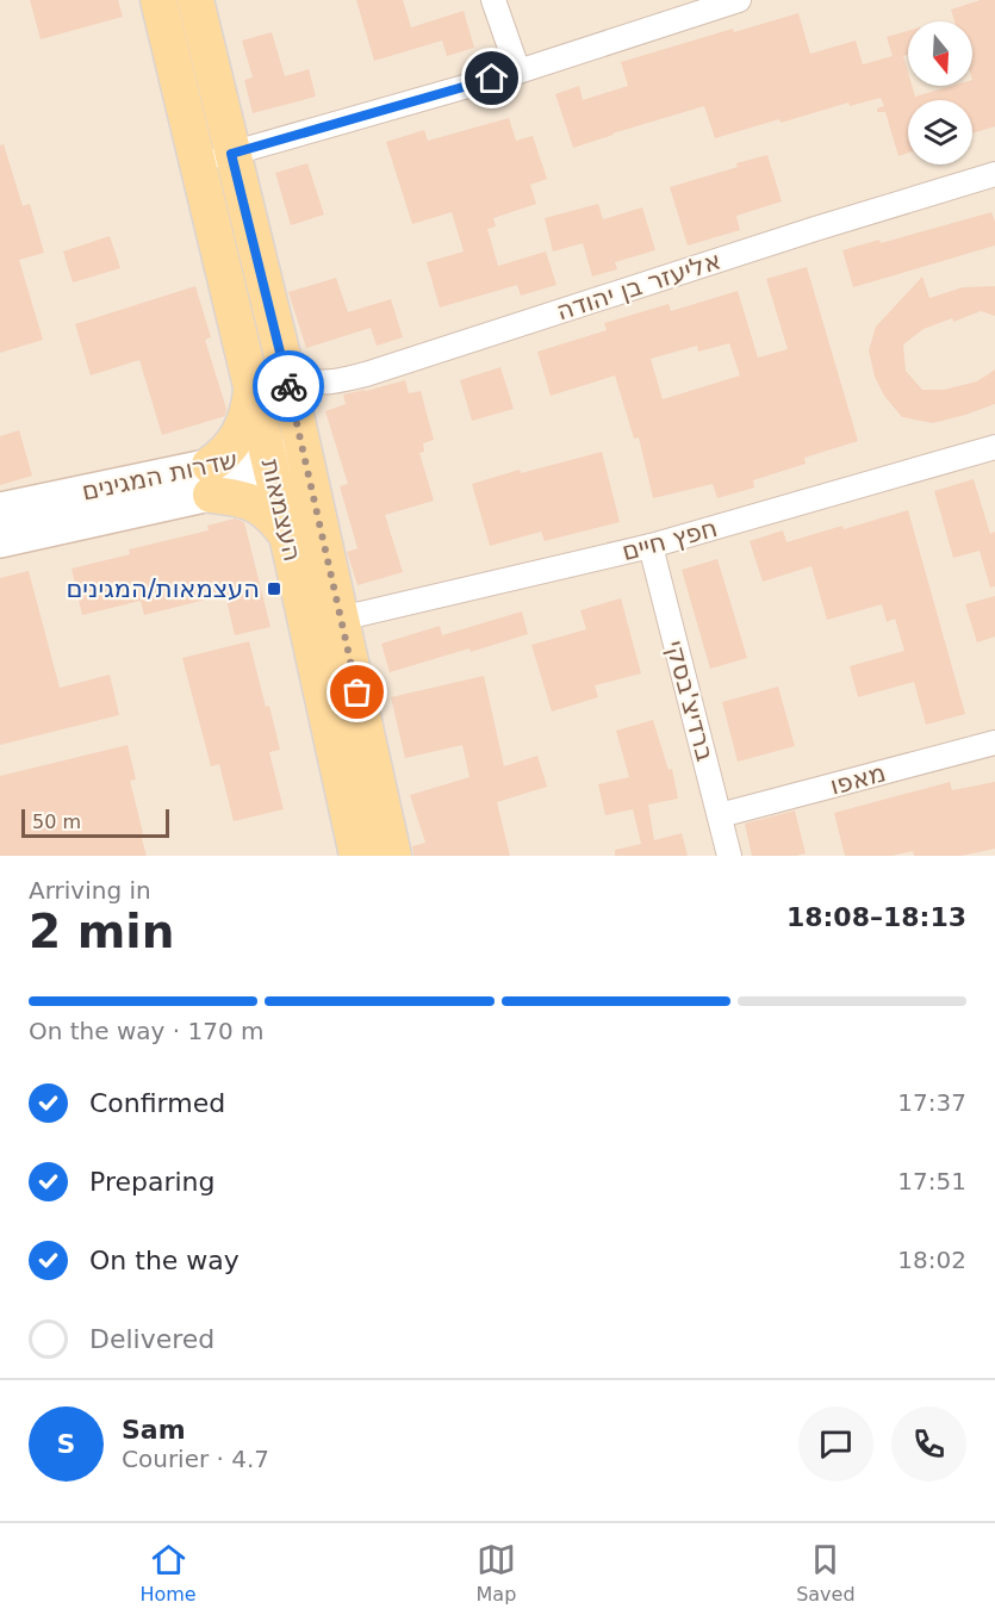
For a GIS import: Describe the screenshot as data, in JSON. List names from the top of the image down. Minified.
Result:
{"streets":{"main road":["העצמאות"],"street":["אליעזר בן יהודה","שדרות המגינים","חפץ חיים","ברדיצ'בסקי","מאפו"]},"crossings":[["אליעזר בן יהודה","העצמאות"],["שדרות המגינים","העצמאות"],["העצמאות","חפץ חיים"],["חפץ חיים","ברדיצ'בסקי"],["ברדיצ'בסקי","מאפו"]],"places":{"transit":["העצמאות/המגינים"]},"scale_bar":"50 m","north":"bottom","page":{"scale":"50 m","heading":["2 min","Arriving in","18:08–18:13"],"panel":["Sam","Courier · 4.7"],"bar":"On the way · 170 m","list":[["Confirmed","17:37"],["Preparing","17:51"],["On the way","18:02"],"Delivered"],"round":"S","tabs":["Home","Map","Saved"]}}
